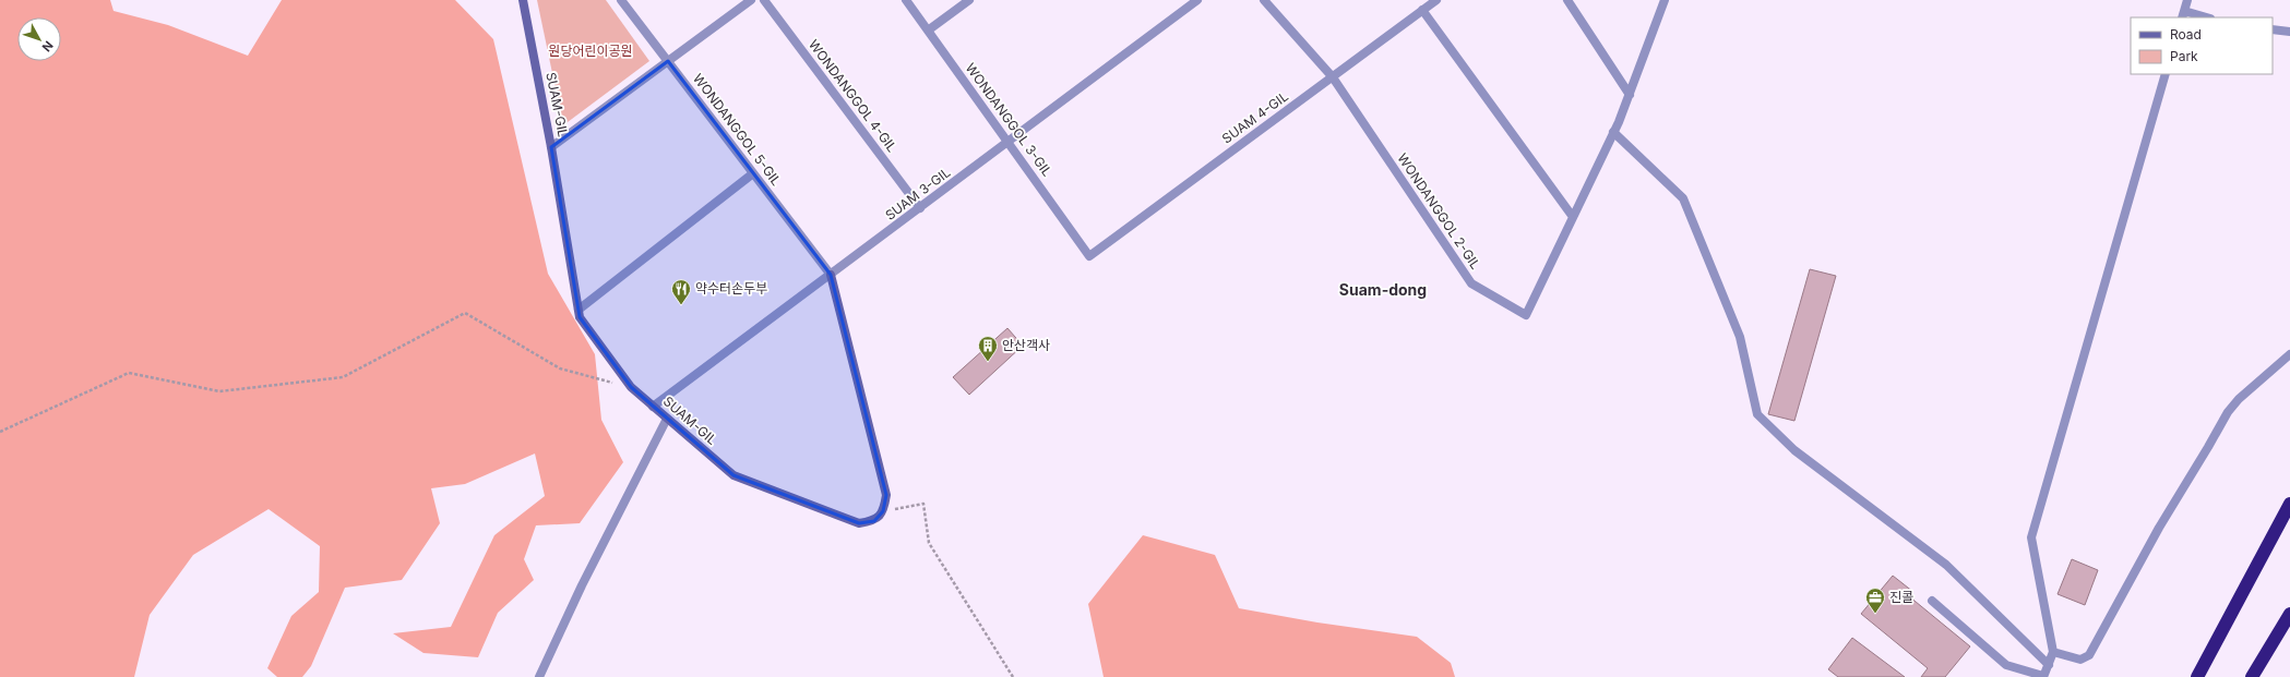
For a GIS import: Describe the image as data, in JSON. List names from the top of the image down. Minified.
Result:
{"streets":{"street":["WONDANGGOL 4-GIL","SUAM-GIL","SUAM 4-GIL","WONDANGGOL 3-GIL","WONDANGGOL 5-GIL","SUAM 3-GIL","WONDANGGOL 2-GIL"]},"crossings":[["WONDANGGOL 4-GIL","SUAM 3-GIL"],["SUAM-GIL","SUAM 3-GIL"],["SUAM 4-GIL","WONDANGGOL 3-GIL"],["SUAM 4-GIL","WONDANGGOL 2-GIL"],["WONDANGGOL 3-GIL","SUAM 3-GIL"],["WONDANGGOL 5-GIL","SUAM 3-GIL"]],"districts":["Suam-dong"],"parks":["원당어린이공원"],"places":{"restaurant":["약수터손두부"],"building":["안산객사"],"office":["진콜"]},"legend":["Road","Park"],"north":"bottom right"}
